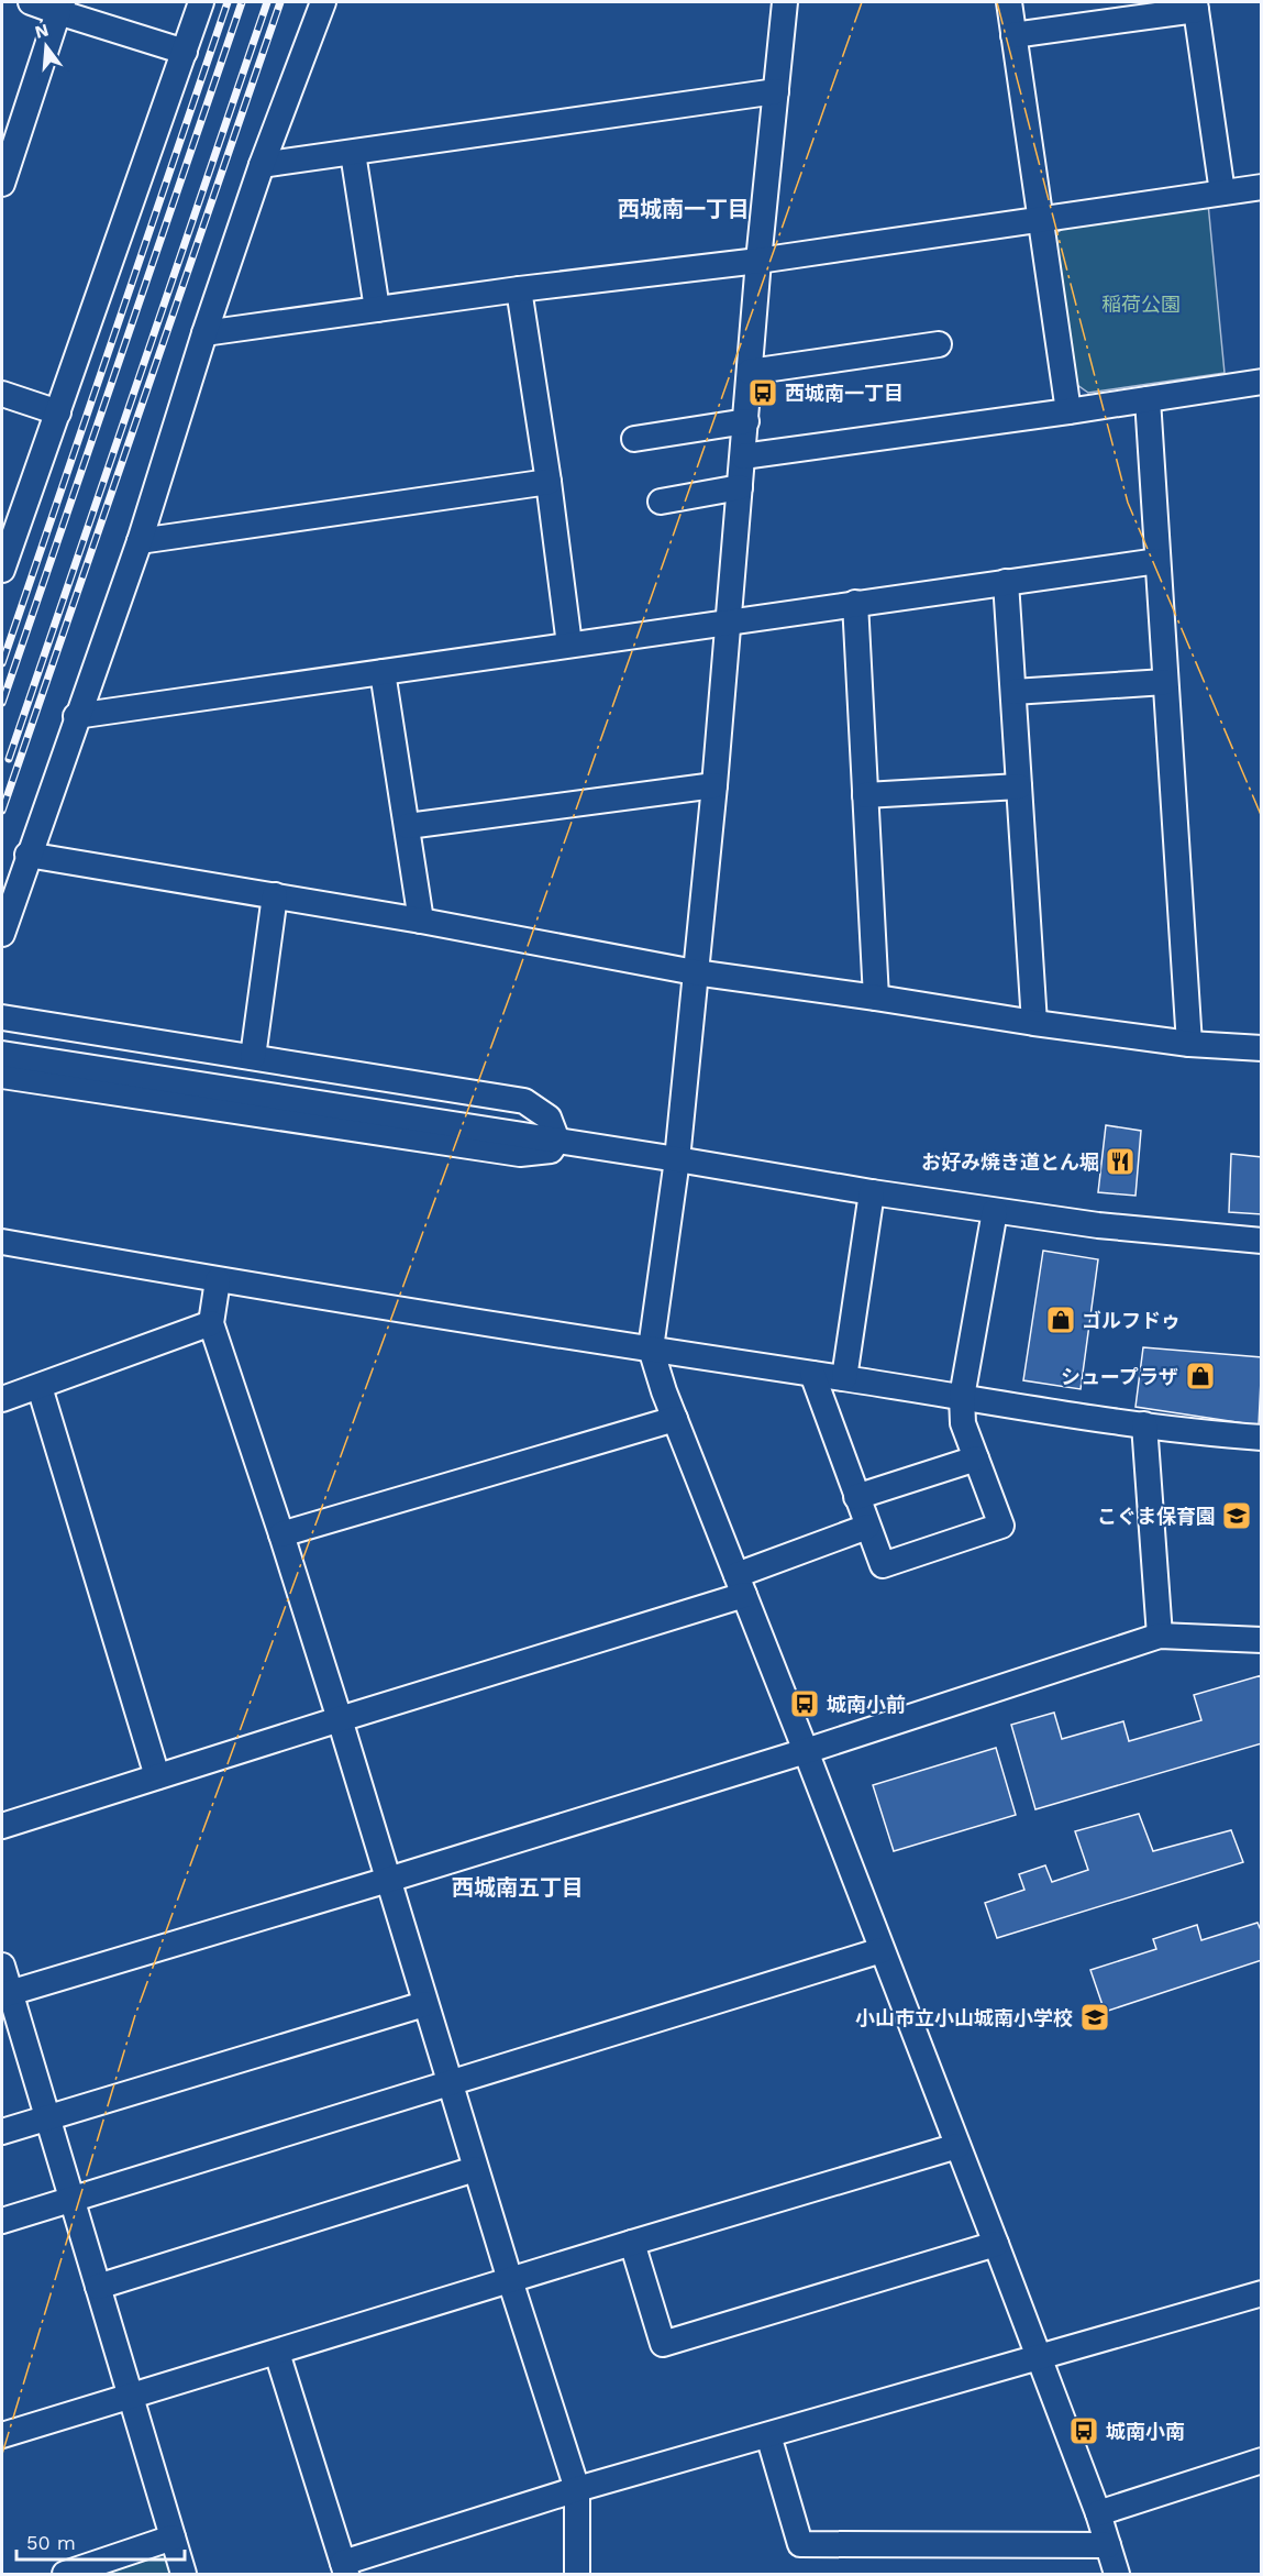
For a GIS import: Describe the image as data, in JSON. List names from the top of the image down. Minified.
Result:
{"districts":["西城南一丁目","西城南五丁目"],"parks":["稲荷公園"],"places":{"bus stop":["西城南一丁目","城南小前","城南小南"],"restaurant":["お好み焼き道とん堀"],"shop":["ゴルフドゥ","シュープラザ"],"school or university":["こぐま保育園","小山市立小山城南小学校"]},"scale_bar":"50 m","north":"top"}
